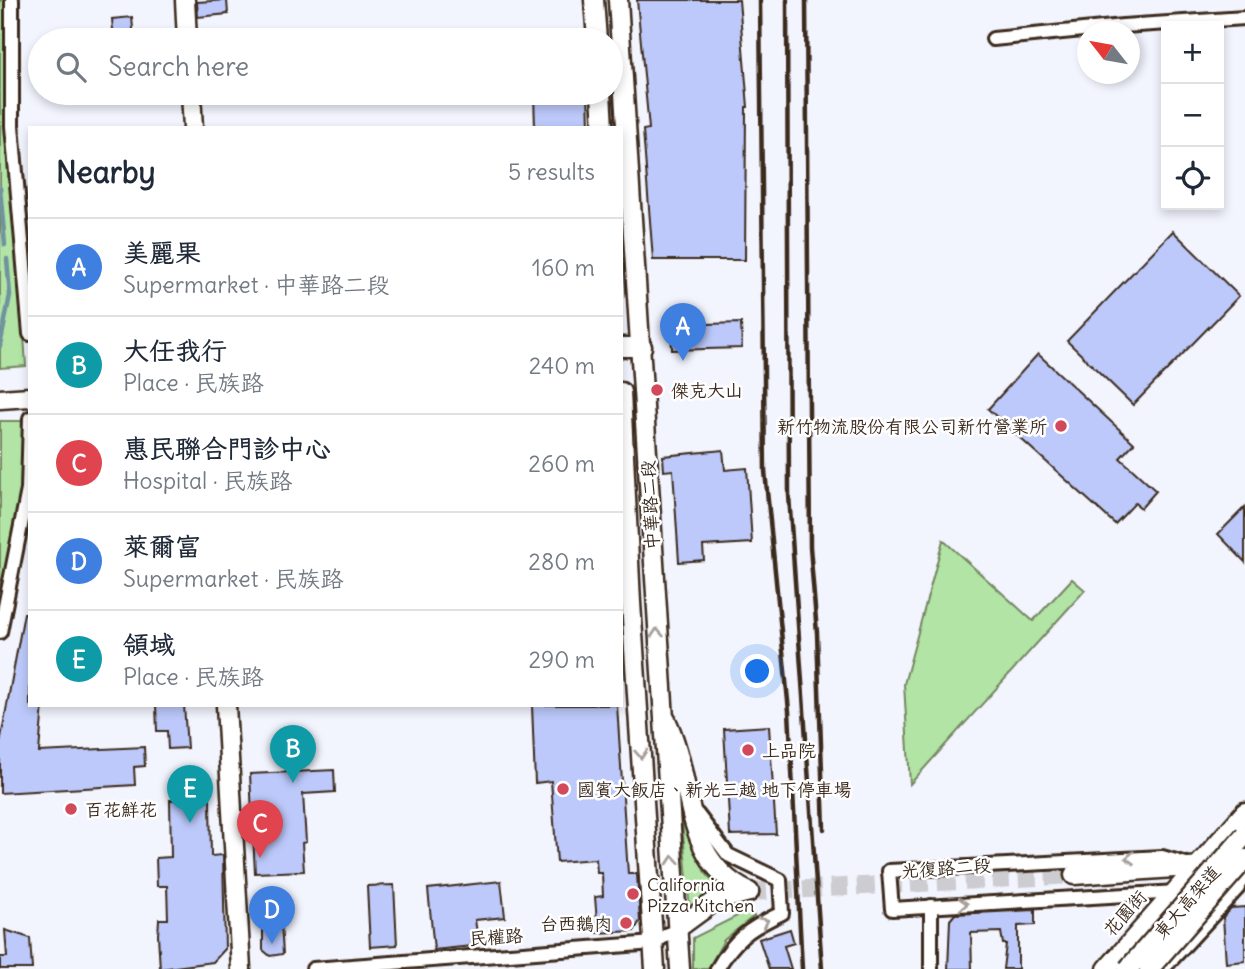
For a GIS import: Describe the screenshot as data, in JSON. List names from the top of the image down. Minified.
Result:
{"streets":{"street":["中華路二段","光復路二段","東大高架道","花園街","民權路"]},"crossings":[["中華路二段","民權路"],["光復路二段","花園街"]],"places":["傑克大山","新竹物流股份有限公司新竹營業所","上品院","國賓大飯店、新光三越 地下停車場","百花鮮花","California Pizza Kitchen","台西鵝肉"],"north":"top left","page":{"map_buttons":["+","−"],"search":"Search here","heading":["Nearby","5 results"],"list":[{"mark":"A","name":"美麗果","note":"Supermarket · 中華路二段","value":"160 m"},{"mark":"B","name":"大任我行","note":"Place · 民族路","value":"240 m"},{"mark":"C","name":"惠民聯合門診中心","note":"Hospital · 民族路","value":"260 m"},{"mark":"D","name":"萊爾富","note":"Supermarket · 民族路","value":"280 m"},{"mark":"E","name":"領域","note":"Place · 民族路","value":"290 m"}],"pins":["A","B","E","C","D"]}}
